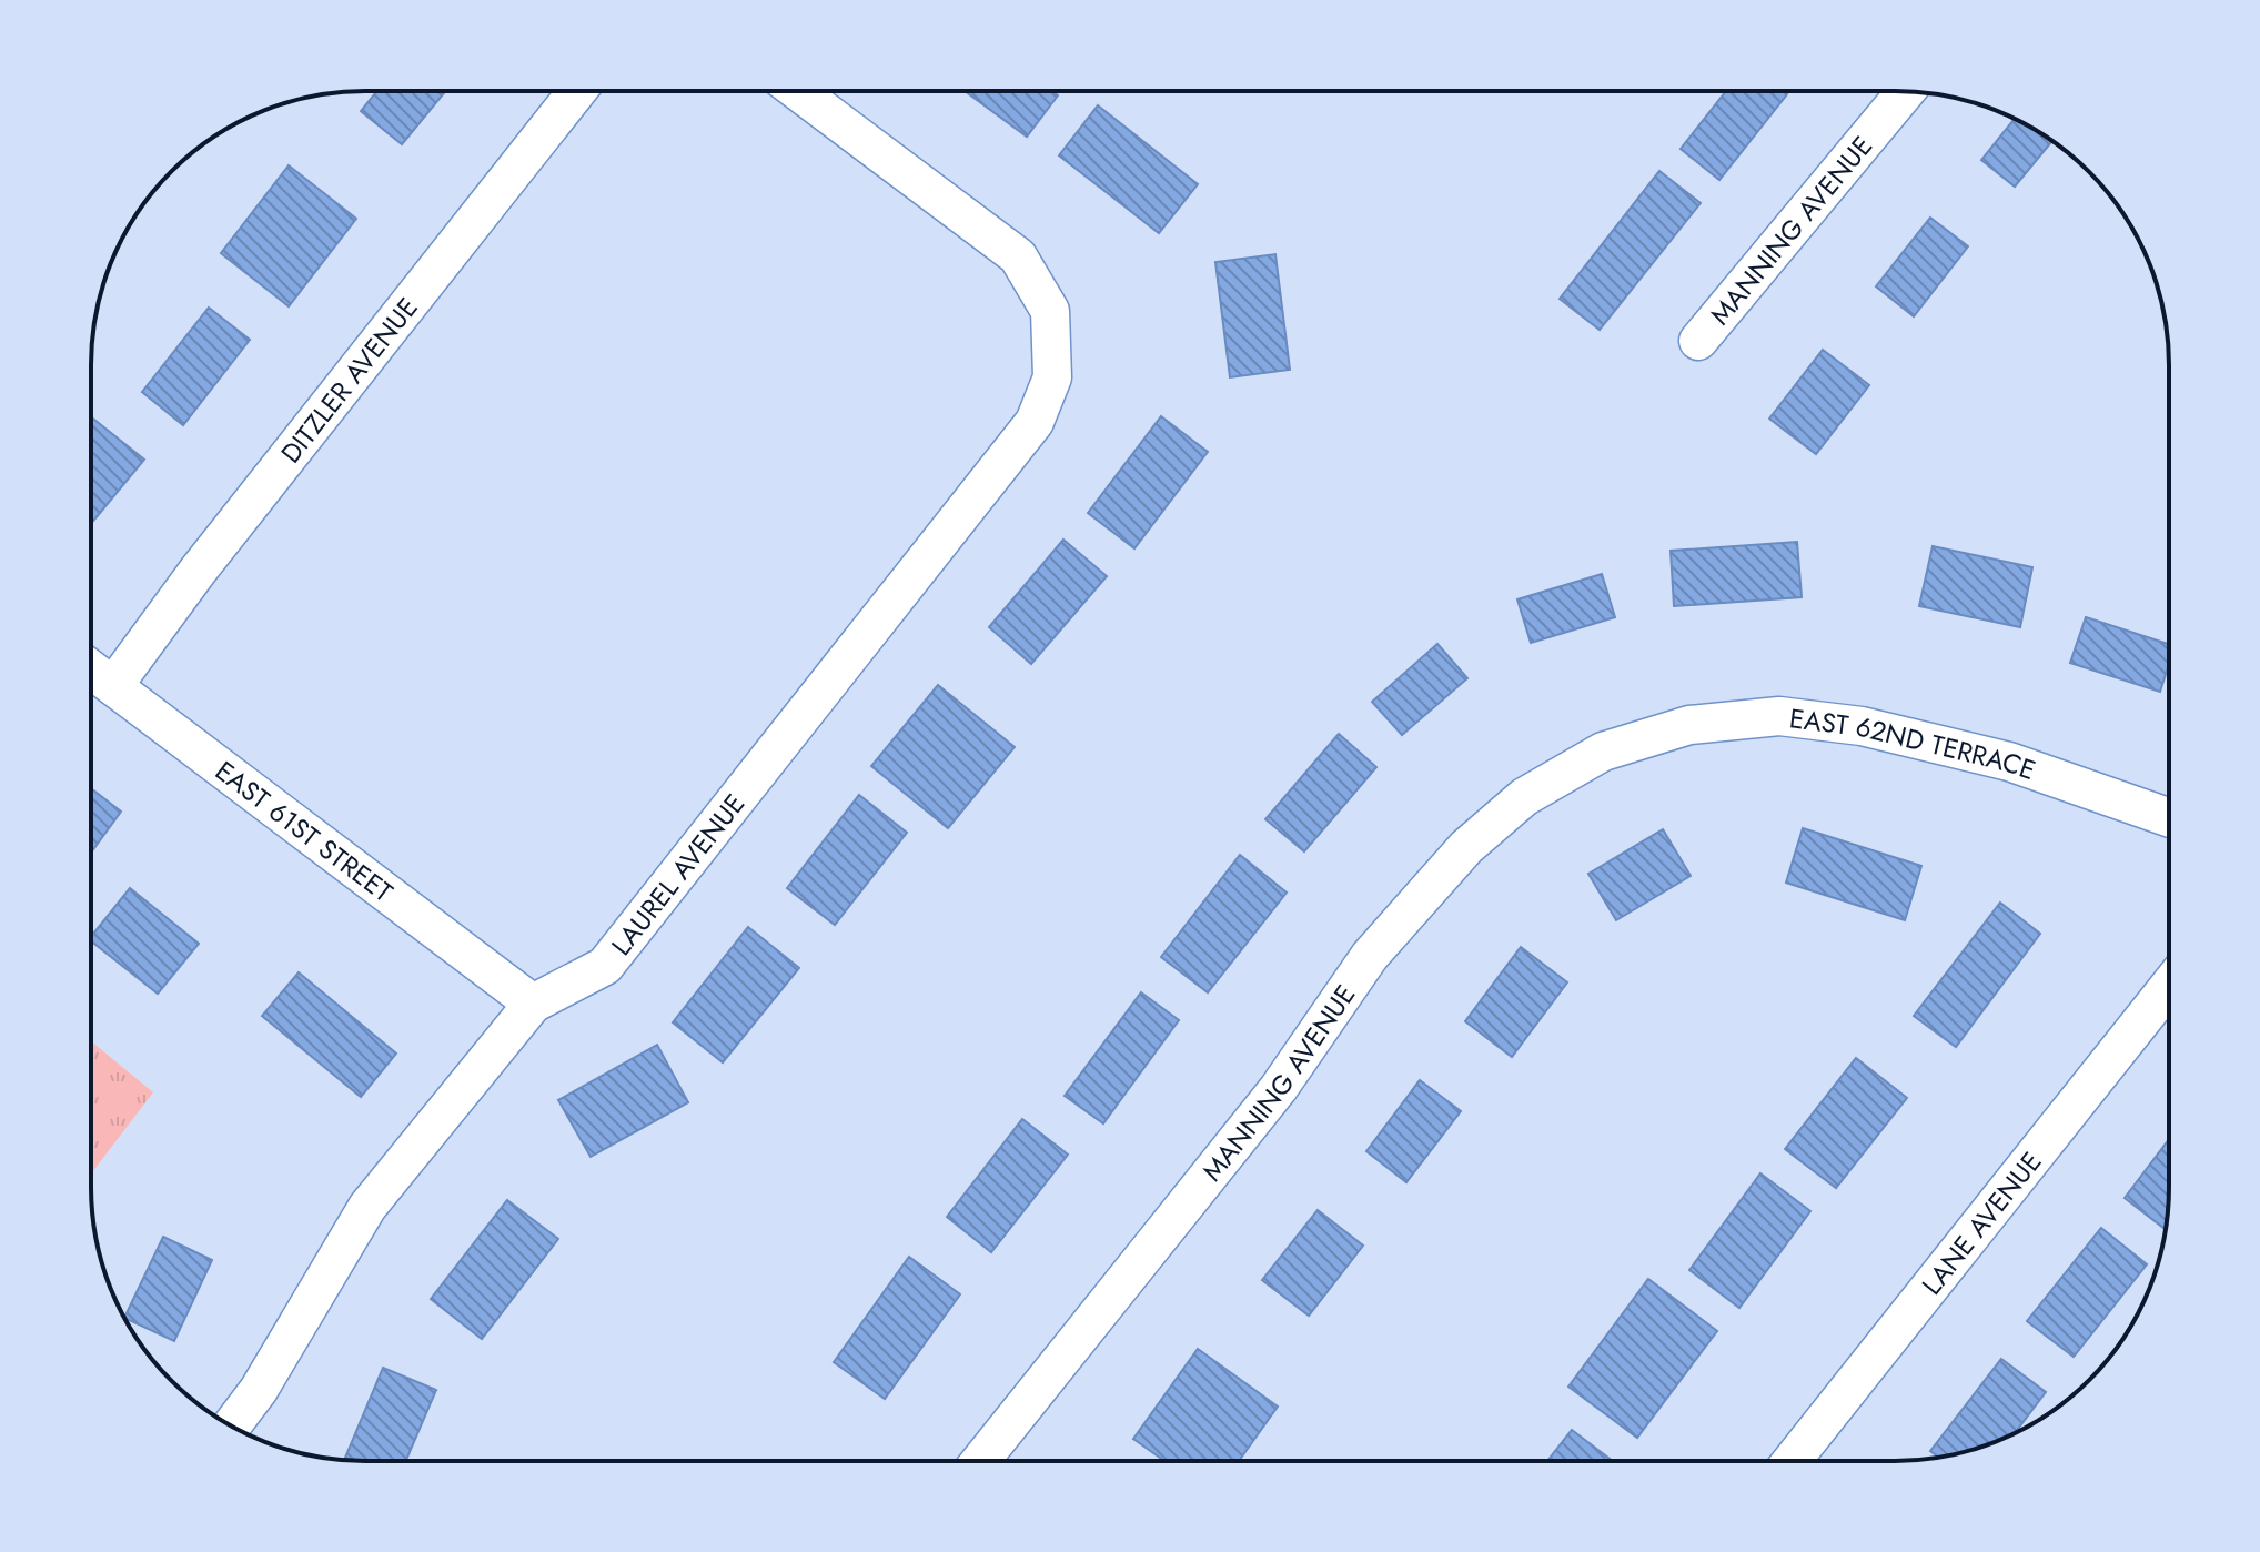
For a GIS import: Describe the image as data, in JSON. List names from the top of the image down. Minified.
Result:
{"streets":{"street":["MANNING AVENUE","DITZLER AVENUE","EAST 62ND TERRACE","EAST 61ST STREET","LAUREL AVENUE","LANE AVENUE"]},"crossings":[["MANNING AVENUE","EAST 62ND TERRACE"],["DITZLER AVENUE","EAST 61ST STREET"],["EAST 61ST STREET","LAUREL AVENUE"]]}
